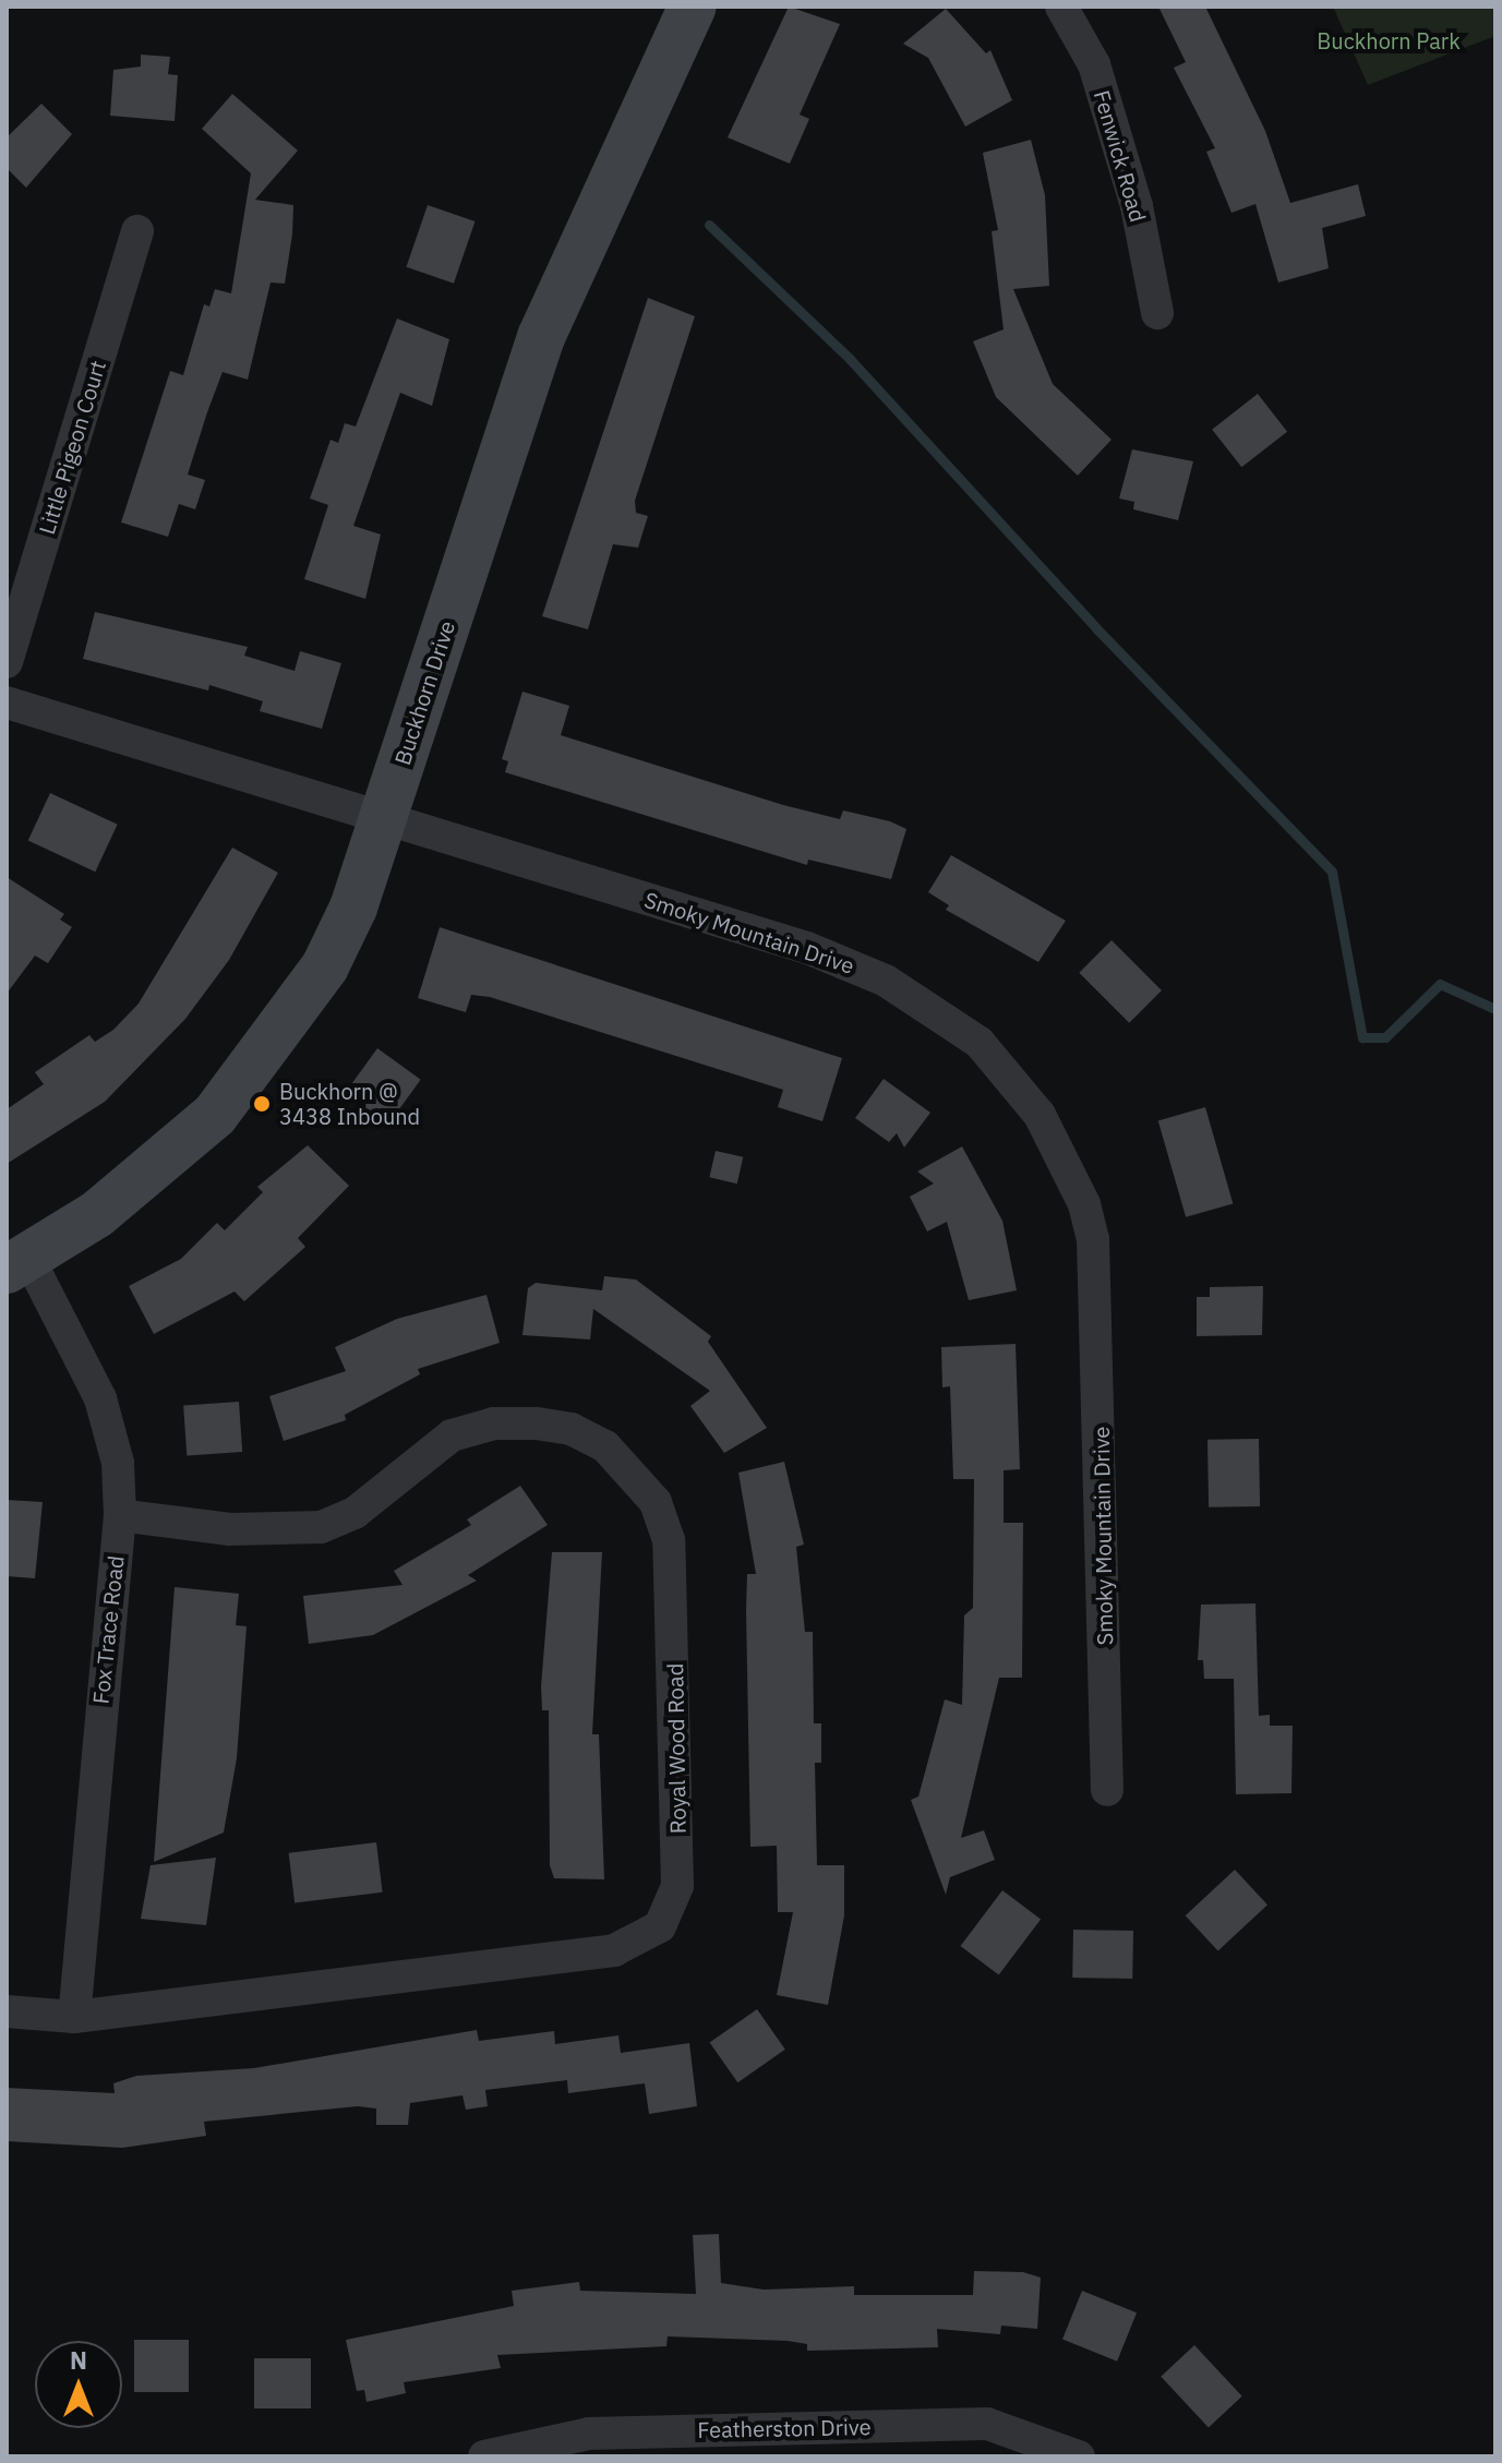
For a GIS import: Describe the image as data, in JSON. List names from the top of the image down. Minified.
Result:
{"streets":{"street":["Fenwick Road","Little Pigeon Court","Buckhorn Drive","Smoky Mountain Drive","Fox Trace Road","Royal Wood Road","Featherston Drive"]},"crossings":[["Buckhorn Drive","Smoky Mountain Drive"],["Buckhorn Drive","Fox Trace Road"],["Fox Trace Road","Royal Wood Road"]],"parks":["Buckhorn Park"],"places":["Buckhorn @ 3438 Inbound"],"north":"top"}
